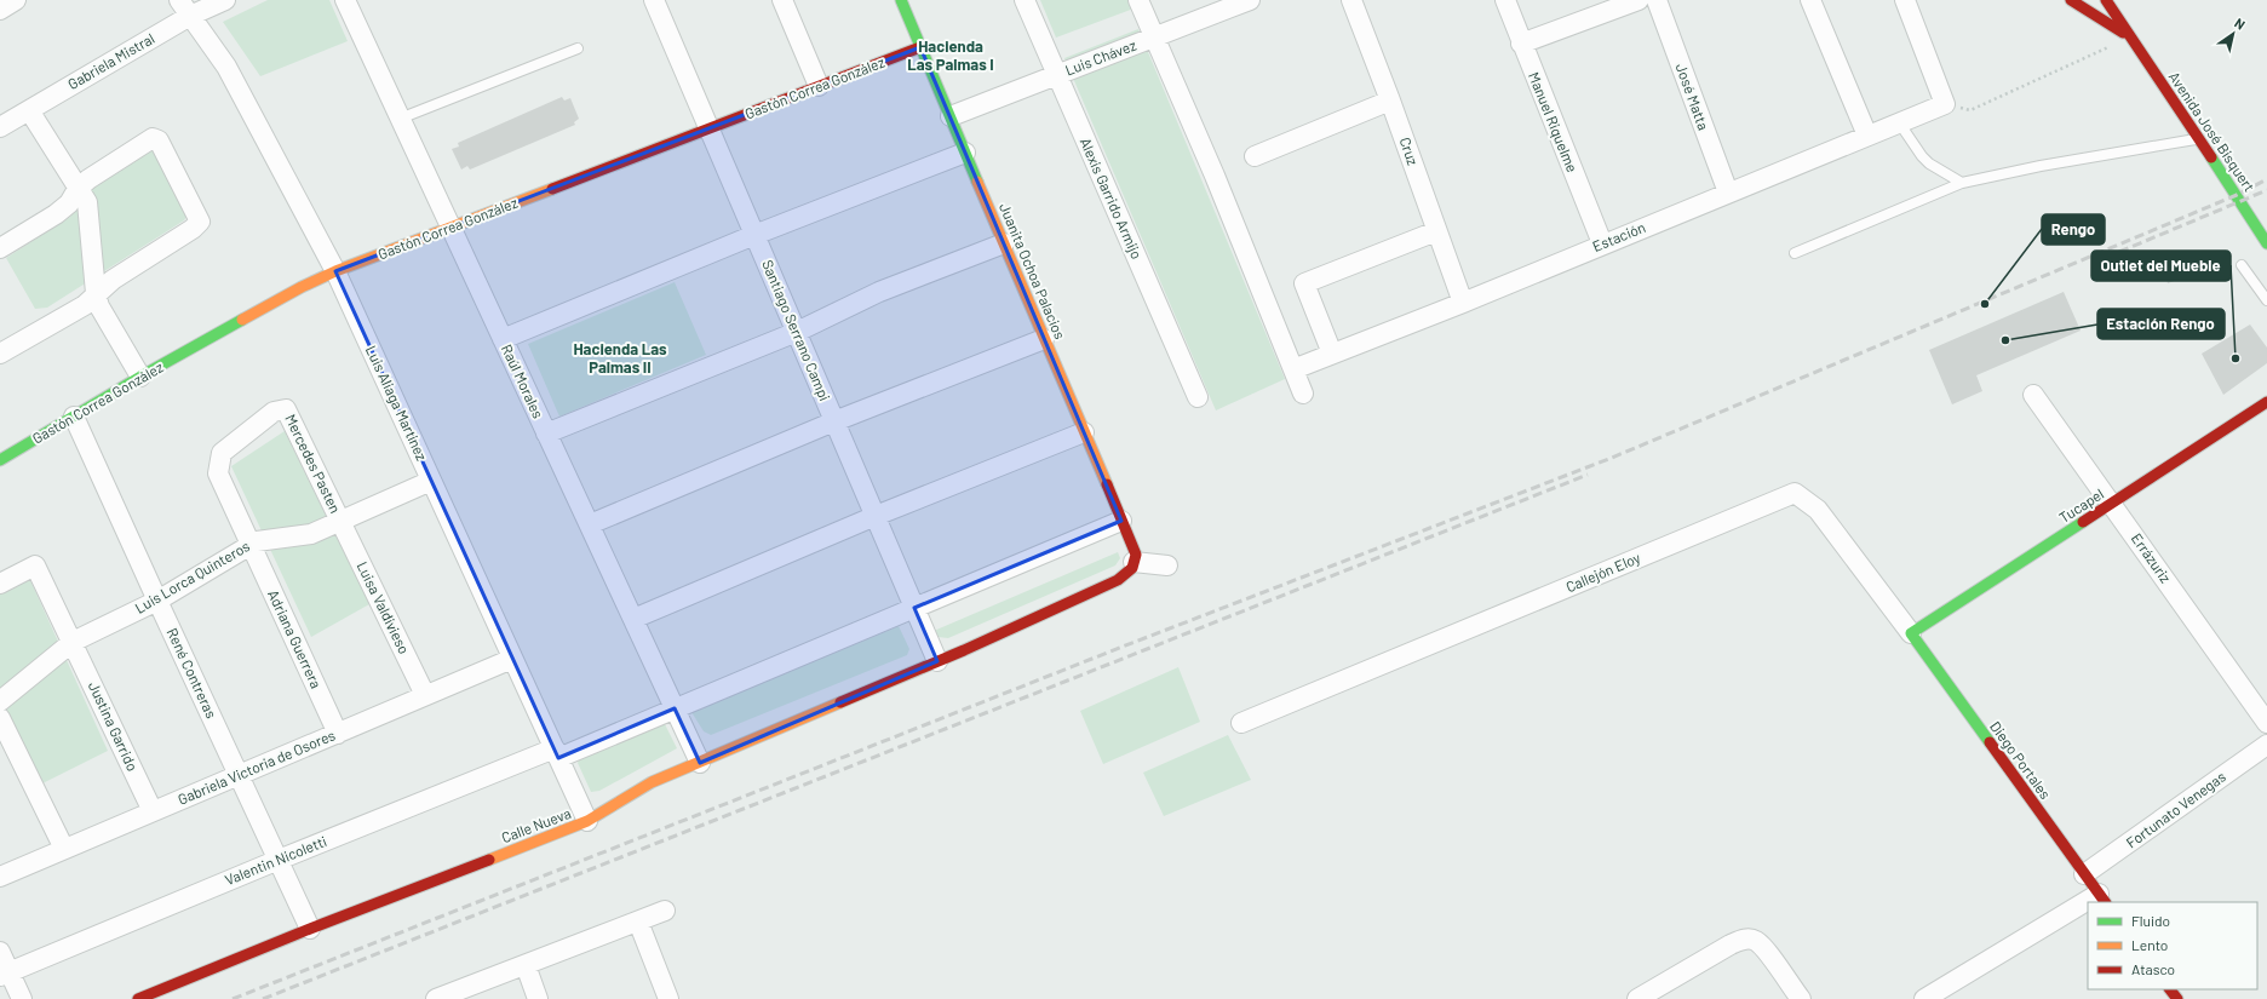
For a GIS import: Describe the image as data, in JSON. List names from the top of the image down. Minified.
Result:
{"streets":{"street":["Luis Chávez","Gabriela Mistral","Gastón Correa González","José Matta","Manuel Riquelme","Avenida José Bisquert","Cruz","Alexis Garrido Armijo","Estación","Juanita Ochoa Palacios","Santiago Serrano Campi","Raúl Morales","Luis Aliaga Martínez","Mercedes Pasten","Tucapel","Errázuriz","Callejón Eloy","Luis Lorca Quinteros","Luisa Valdivieso","Adriana Guerrera","René Contreras","Justina Garrido","Diego Portales","Gabriela Victoria de Osores","Fortunato Venegas","Calle Nueva","Valentin Nicoletti"]},"crossings":[["Luis Chávez","Alexis Garrido Armijo"],["Luis Chávez","Juanita Ochoa Palacios"],["Gabriela Mistral","Luis Aliaga Martínez"],["Gastón Correa González","Juanita Ochoa Palacios"],["Gastón Correa González","Santiago Serrano Campi"],["Gastón Correa González","Raúl Morales"],["Gastón Correa González","Luis Aliaga Martínez"],["Gastón Correa González","René Contreras"],["José Matta","Estación"],["Manuel Riquelme","Estación"],["Cruz","Estación"],["Juanita Ochoa Palacios","Calle Nueva"],["Juanita Ochoa Palacios","Valentin Nicoletti"],["Santiago Serrano Campi","Calle Nueva"],["Santiago Serrano Campi","Valentin Nicoletti"],["Raúl Morales","Calle Nueva"],["Raúl Morales","Valentin Nicoletti"],["Luis Aliaga Martínez","Luis Lorca Quinteros"],["Luis Aliaga Martínez","Gabriela Victoria de Osores"],["Luis Aliaga Martínez","Calle Nueva"],["Luis Aliaga Martínez","Valentin Nicoletti"],["Mercedes Pasten","Luis Lorca Quinteros"],["Mercedes Pasten","Luisa Valdivieso"],["Mercedes Pasten","Adriana Guerrera"],["Tucapel","Errázuriz"],["Tucapel","Callejón Eloy"],["Tucapel","Diego Portales"],["Callejón Eloy","Diego Portales"],["Luis Lorca Quinteros","Luisa Valdivieso"],["Luis Lorca Quinteros","Adriana Guerrera"],["Luis Lorca Quinteros","René Contreras"],["Luis Lorca Quinteros","Justina Garrido"],["Luisa Valdivieso","Gabriela Victoria de Osores"],["Adriana Guerrera","Gabriela Victoria de Osores"],["René Contreras","Gabriela Victoria de Osores"],["René Contreras","Calle Nueva"],["René Contreras","Valentin Nicoletti"],["Justina Garrido","Gabriela Victoria de Osores"],["Diego Portales","Fortunato Venegas"]],"districts":["Hacienda Las Palmas I","Hacienda Las Palmas II"],"places":["Rengo","Estación Rengo","Outlet del Mueble"],"legend":["Fluido","Lento","Atasco"],"north":"top right"}
